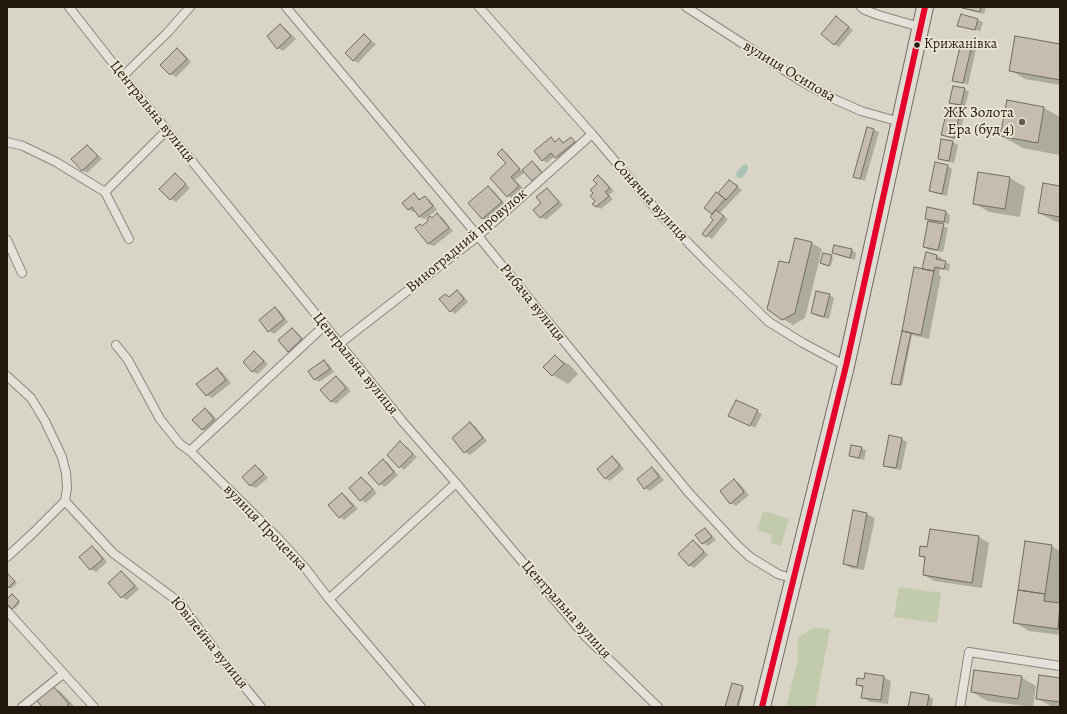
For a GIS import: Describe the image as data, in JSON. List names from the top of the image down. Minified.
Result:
{"streets":{"street":["вулиця Осипова","Центральна вулиця","Сонячна вулиця","Виноградний провулок","Рибача вулиця","вулиця Проценка","Ювілейна вулиця"]},"crossings":[["Центральна вулиця","Виноградний провулок"],["Сонячна вулиця","Виноградний провулок"],["Виноградний провулок","Рибача вулиця"]],"places":["Крижанiвка","ЖК Золота Ера (буд 4)"]}
